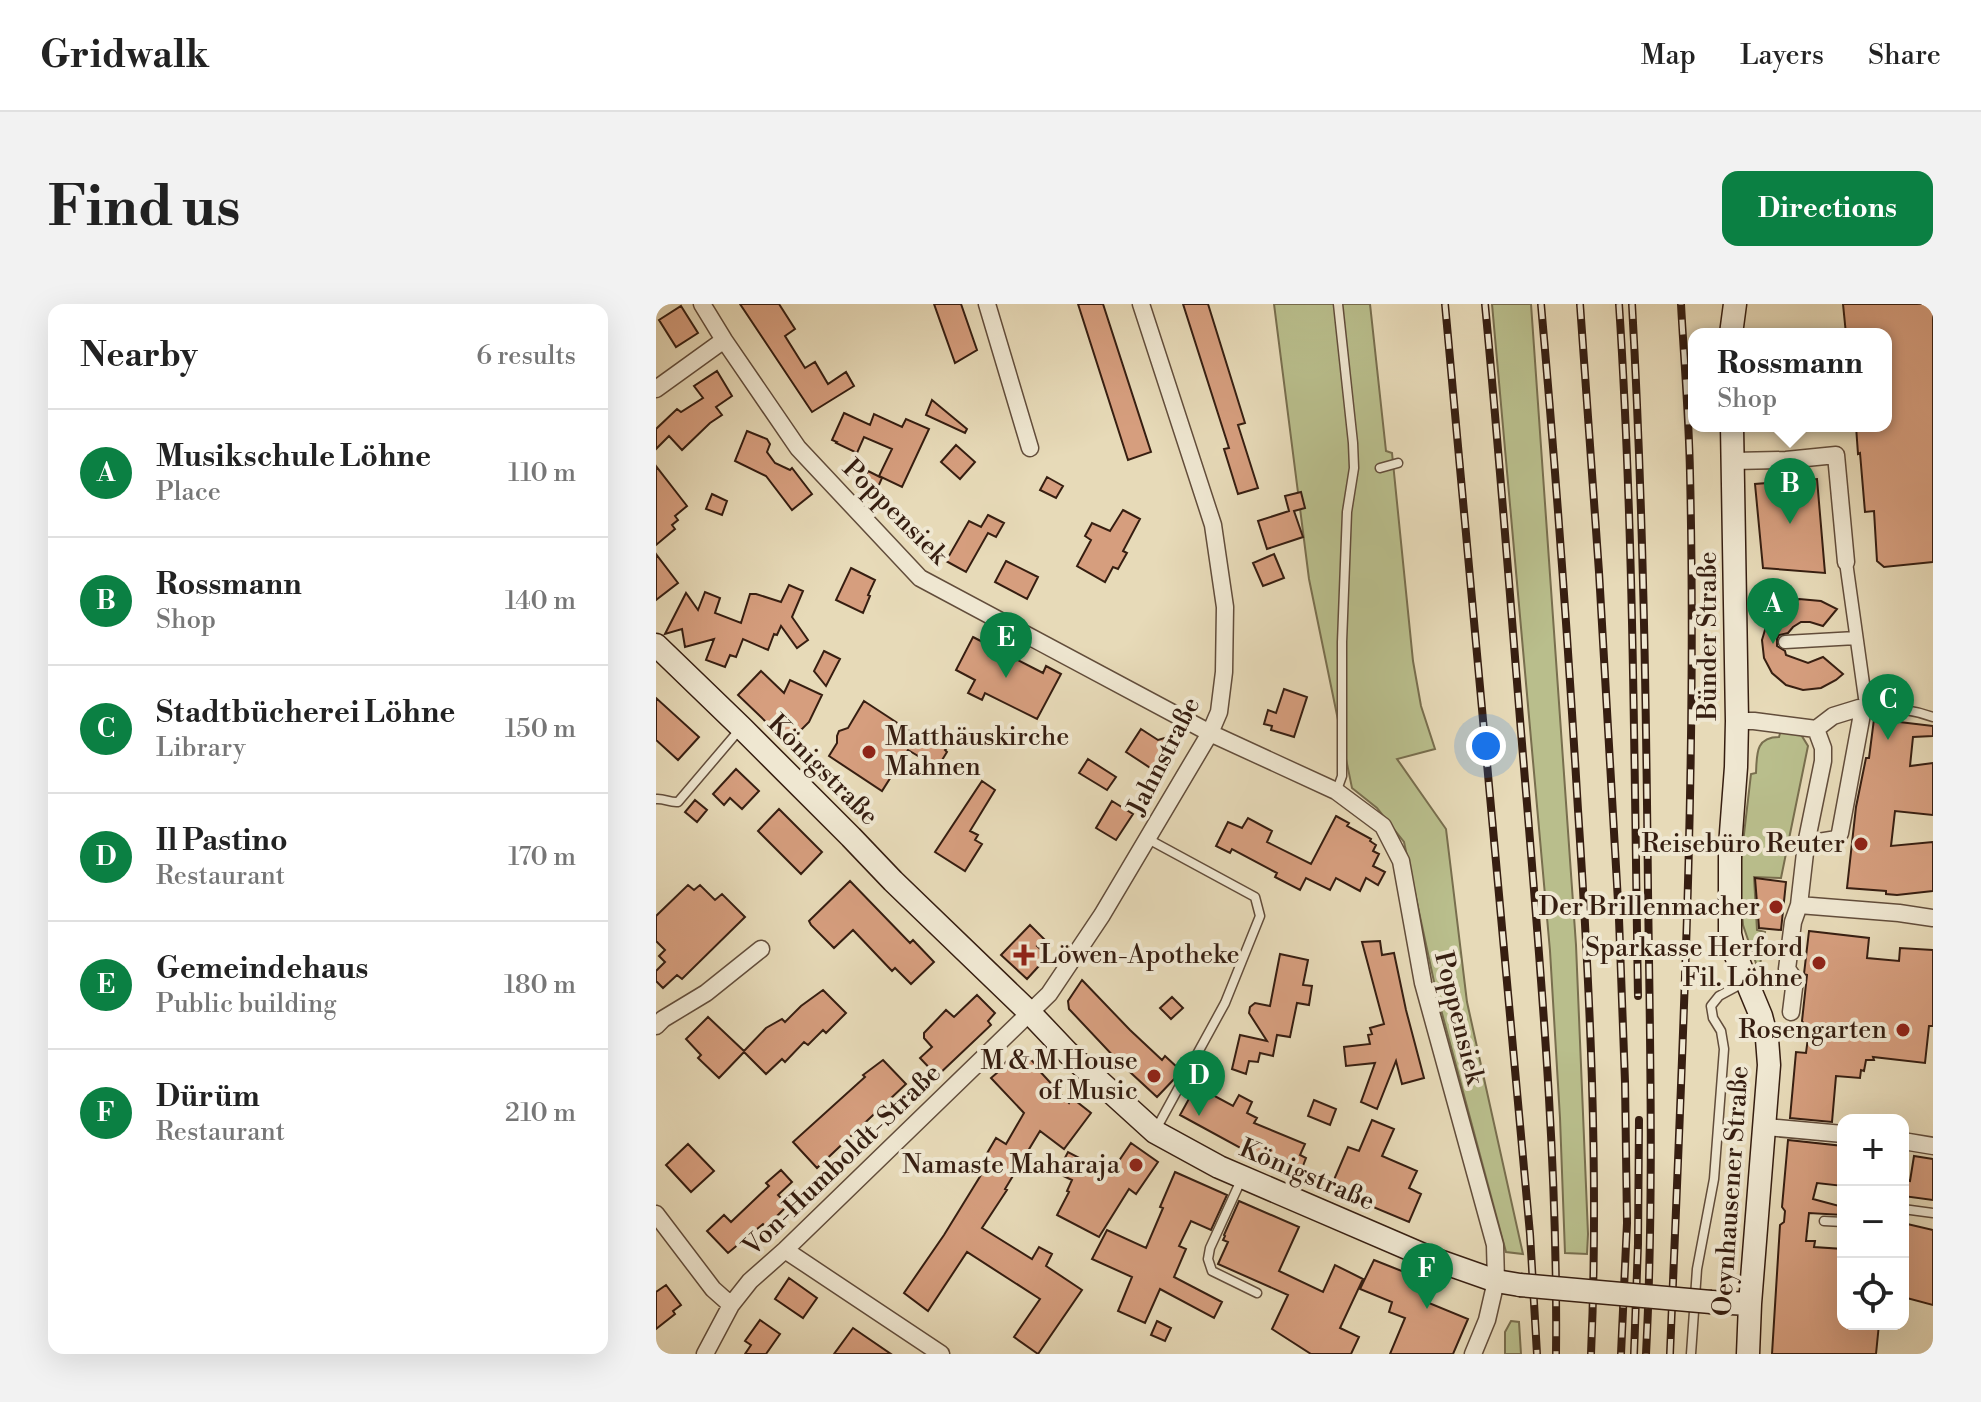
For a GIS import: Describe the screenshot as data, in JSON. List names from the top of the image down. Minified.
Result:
{"streets":{"main road":["Bünder Straße","Königstraße","Oeynhausener Straße"],"street":["Poppensiek","Jahnstraße","Von-Humboldt-Straße"]},"crossings":[["Poppensiek","Jahnstraße"],["Poppensiek","Königstraße"],["Bünder Straße","Oeynhausener Straße"],["Jahnstraße","Königstraße"],["Jahnstraße","Von-Humboldt-Straße"],["Königstraße","Von-Humboldt-Straße"],["Königstraße","Oeynhausener Straße"]],"places":{"other":["Matthäuskirche Mahnen","Reisebüro Reuter","Der Brillenmacher","Sparkasse Herford Fil. Löhne","Rosengarten","M & M House of Music","Namaste Maharaja"],"health":["Löwen-Apotheke"]},"page":{"header":"Gridwalk","nav":["Map","Layers","Share"],"buttons":"Directions","title":"Find us","heading":["Nearby","6 results"],"popup":["Rossmann","Shop"],"list":[{"mark":"A","name":"Musikschule Löhne","note":"Place","value":"110 m"},{"mark":"B","name":"Rossmann","note":"Shop","value":"140 m"},{"mark":"C","name":"Stadtbücherei Löhne","note":"Library","value":"150 m"},{"mark":"D","name":"Il Pastino","note":"Restaurant","value":"170 m"},{"mark":"E","name":"Gemeindehaus","note":"Public building","value":"180 m"},{"mark":"F","name":"Dürüm","note":"Restaurant","value":"210 m"}],"pins":["B","A","E","C","D","F"],"map_buttons":["+","−"]}}
